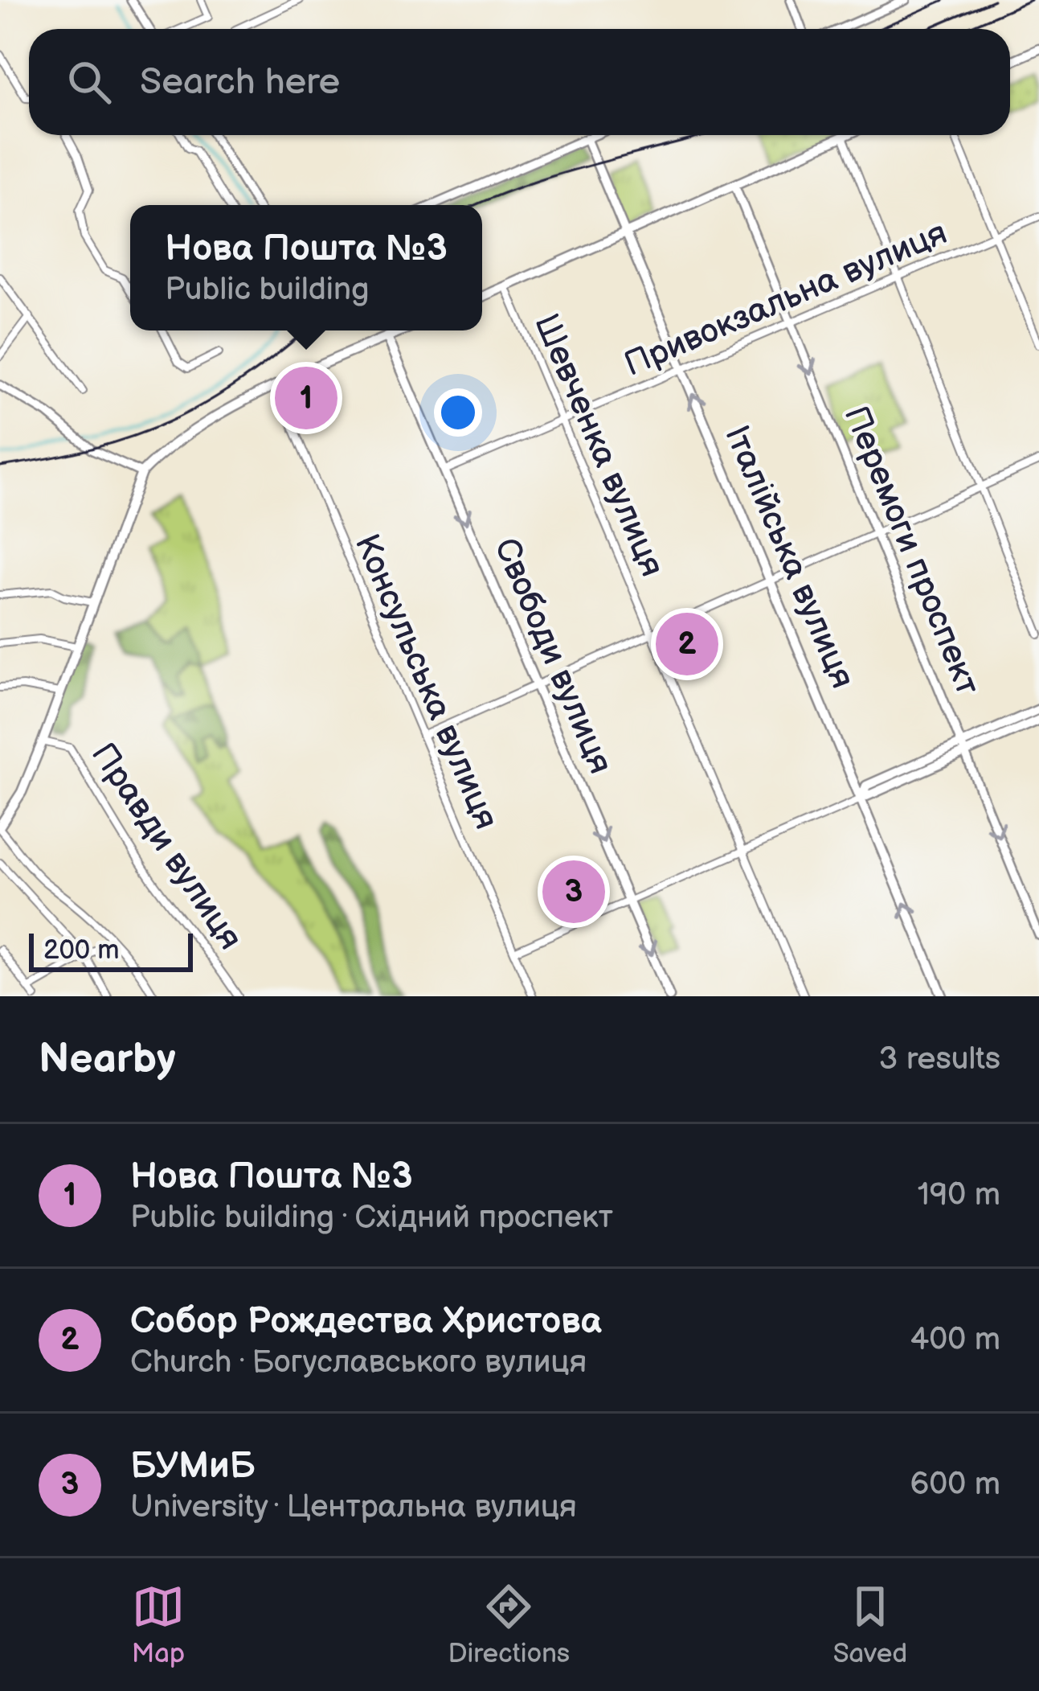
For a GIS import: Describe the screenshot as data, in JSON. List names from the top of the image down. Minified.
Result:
{"streets":{"main road":["Італійська вулиця","Свободи вулиця"],"street":["Привокзальна вулиця","Шевченка вулиця","Перемоги проспект","Консульська вулиця","Правди вулиця"]},"crossings":[["Привокзальна вулиця","Шевченка вулиця"],["Привокзальна вулиця","Перемоги проспект"],["Привокзальна вулиця","Італійська вулиця"],["Привокзальна вулиця","Свободи вулиця"]],"one_way":["Перемоги проспект","Італійська вулиця","Свободи вулиця"],"scale_bar":"200 m","page":{"search":"Search here","popup":["Нова Пошта №3","Public building"],"pins":["1","2","3"],"scale":"200 m","heading":["Nearby","3 results"],"list":[{"mark":"1","name":"Нова Пошта №3","note":"Public building · Східний проспект","value":"190 m"},{"mark":"2","name":"Собор Рождества Христова","note":"Church · Богуславського вулиця","value":"400 m"},{"mark":"3","name":"БУМиБ","note":"University · Центральна вулиця","value":"600 m"}],"nav":["Map","Directions","Saved"]}}
